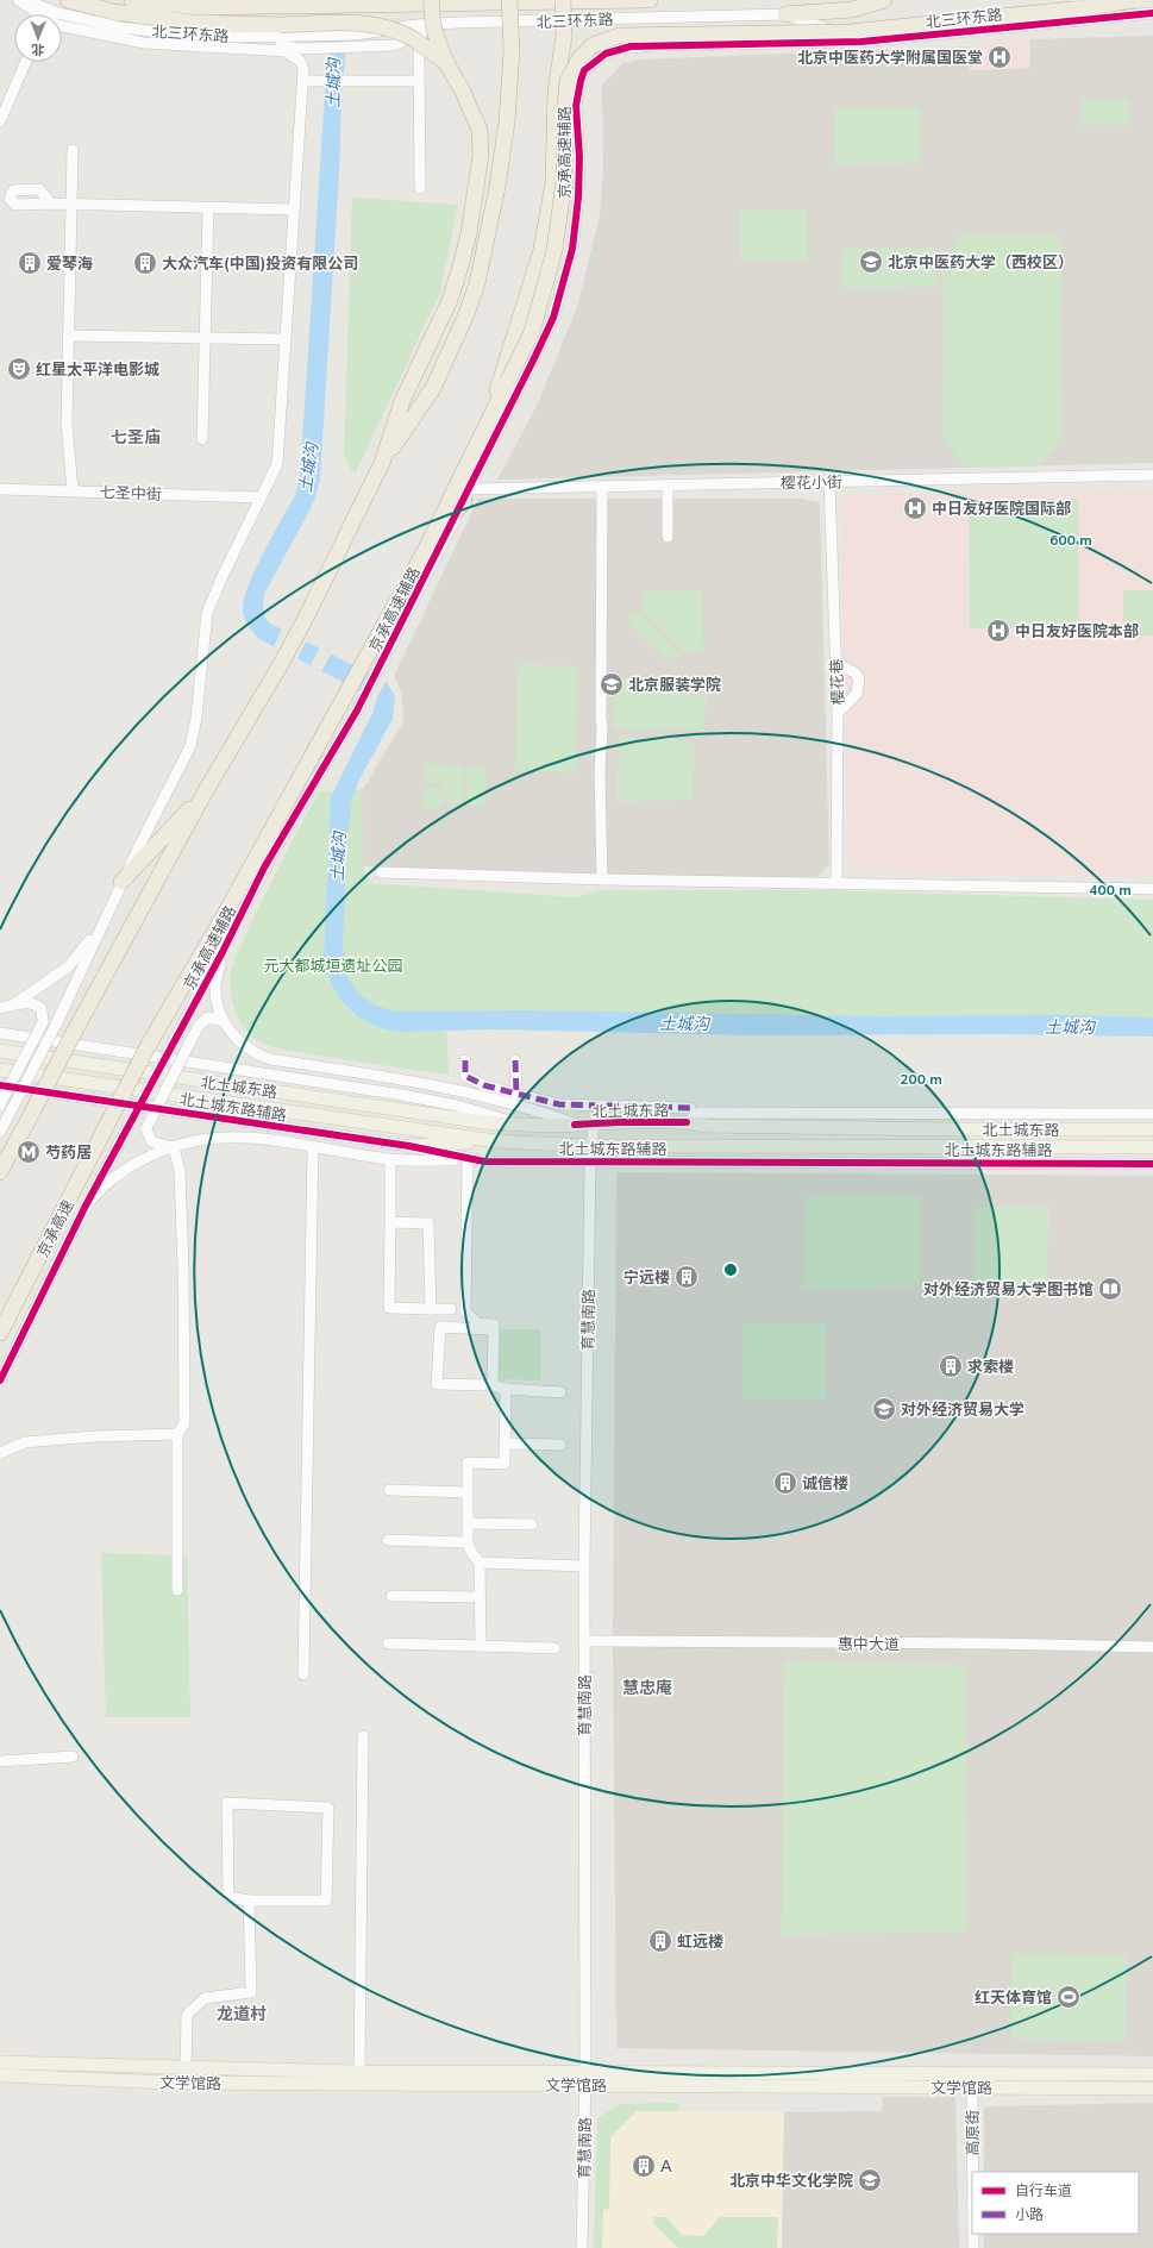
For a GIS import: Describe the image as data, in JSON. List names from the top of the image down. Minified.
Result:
{"streets":{"highway":["北三环东路","京承高速"],"main road":["北土城东路","文学馆路"],"street":["京承高速辅路","樱花小街","七圣中街","樱花巷","北土城东路辅路","育慧南路","惠中大道","高原街"]},"crossings":[["北三环东路","京承高速辅路"],["京承高速辅路","樱花小街"],["樱花小街","樱花巷"],["北土城东路","育慧南路"],["北土城东路辅路","育慧南路"],["育慧南路","惠中大道"],["育慧南路","文学馆路"],["文学馆路","高原街"]],"districts":["七圣庙","慧忠庵","龙道村"],"water":["土城沟"],"parks":["元大都城垣遗址公园"],"places":{"hospital":["北京中医药大学附属国医堂","中日友好医院国际部","中日友好医院本部"],"school or university":["北京中医药大学（西校区）","北京服装学院","对外经济贸易大学","北京中华文化学院"],"building":["爱琴海","大众汽车(中国)投资有限公司","宁远楼","求索楼","诚信楼","虹远楼","A"],"theatre":["红星太平洋电影城"],"metro station":["芍药居"],"library":["对外经济贸易大学图书馆"],"sports":["红天体育馆"]},"legend":["自行车道","小路"],"north":"bottom","rings":["600 m","400 m","200 m"]}
